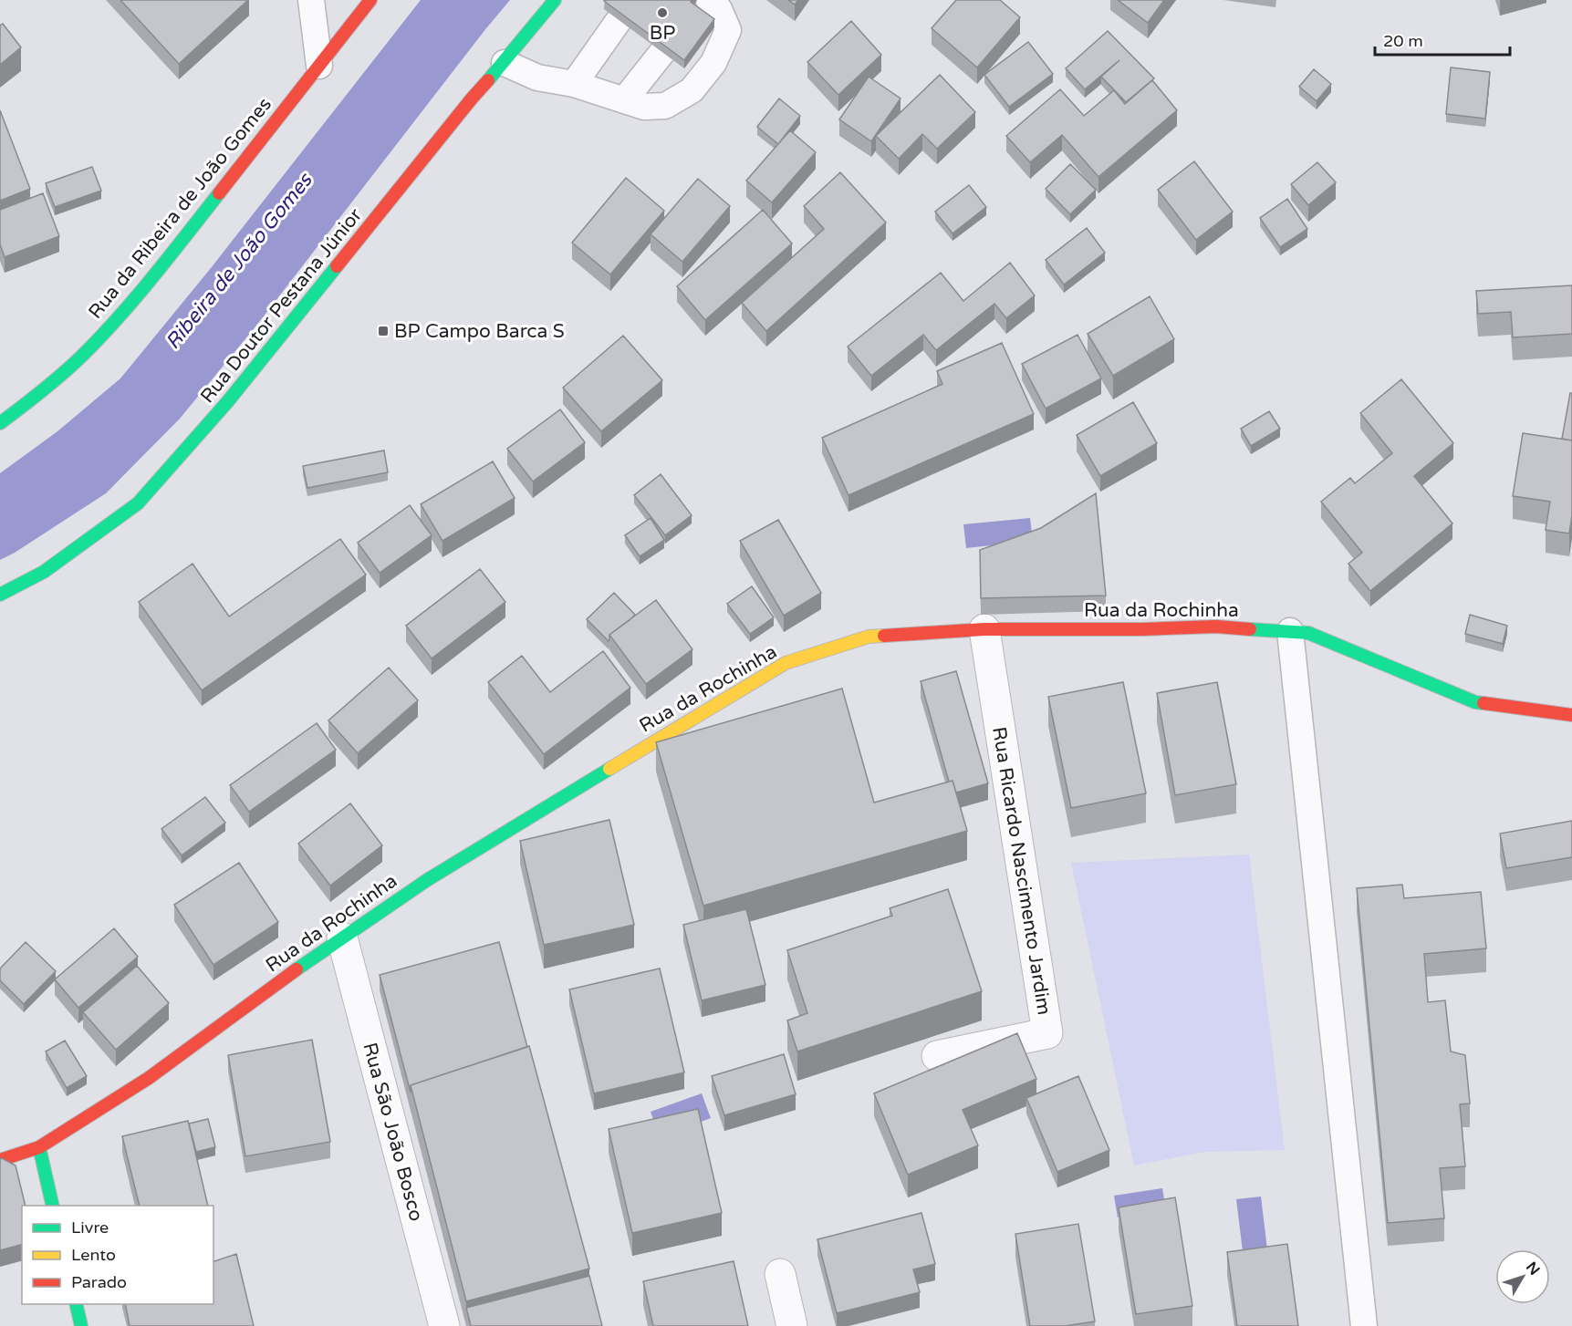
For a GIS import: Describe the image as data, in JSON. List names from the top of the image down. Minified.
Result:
{"streets":{"street":["Rua da Ribeira de João Gomes","Rua Doutor Pestana Júnior","Rua da Rochinha","Rua Ricardo Nascimento Jardim","Rua São João Bosco"]},"crossings":[["Rua da Rochinha","Rua Ricardo Nascimento Jardim"],["Rua da Rochinha","Rua São João Bosco"]],"water":["Ribeira de João Gomes"],"places":{"other":["BP"],"transit":["BP Campo Barca S"]},"legend":["Livre","Lento","Parado"],"scale_bar":"20 m","north":"top right"}
